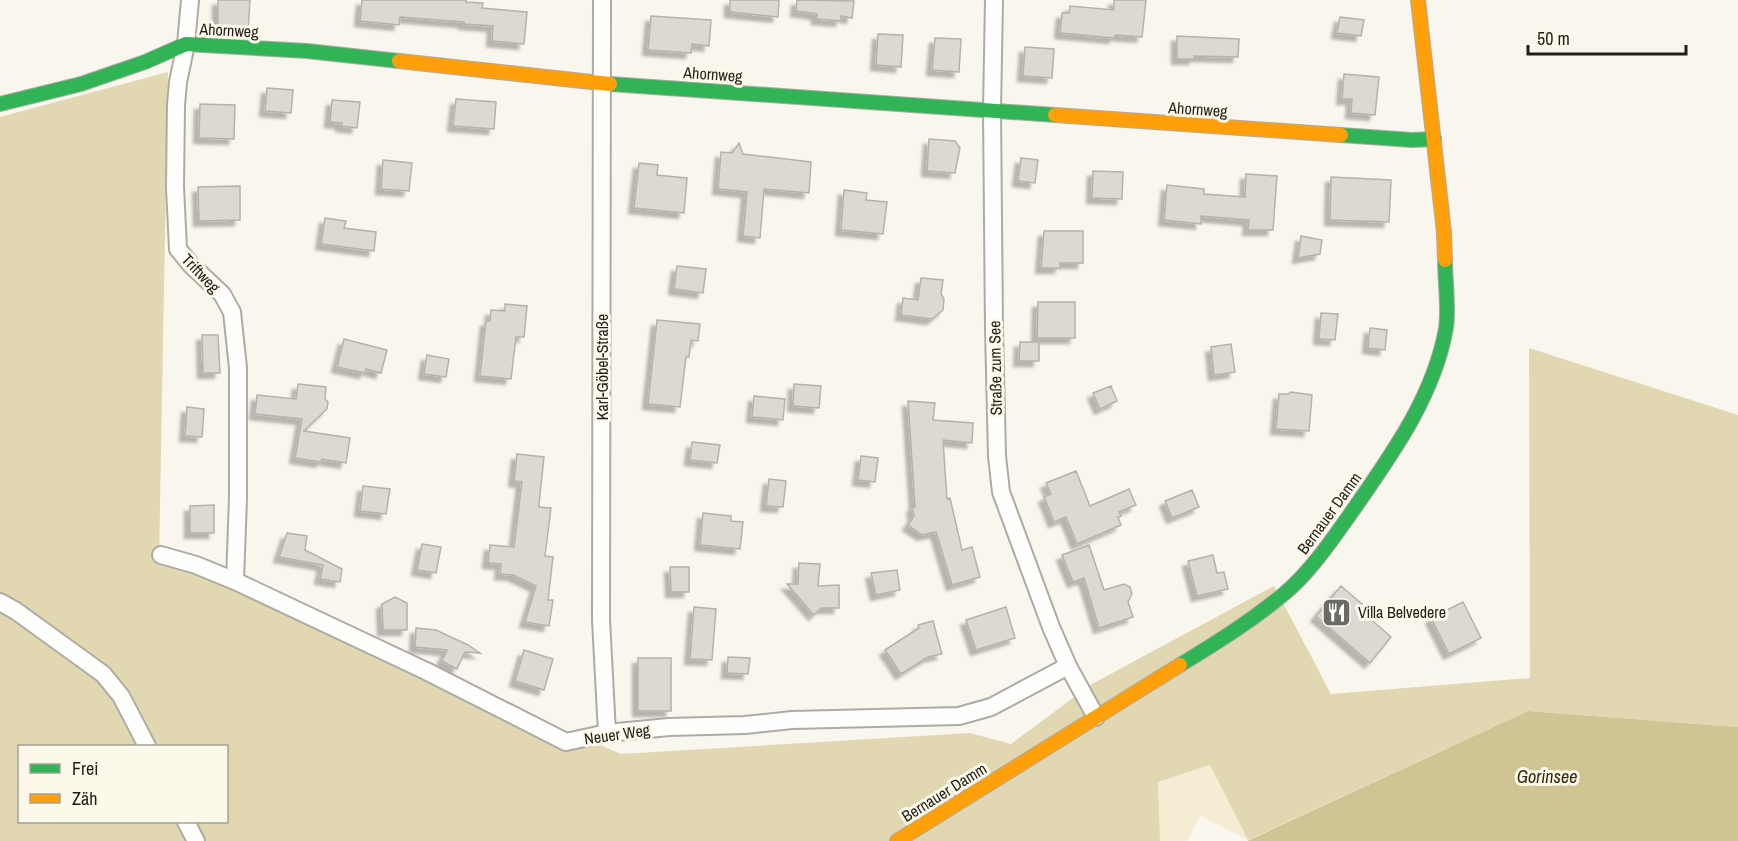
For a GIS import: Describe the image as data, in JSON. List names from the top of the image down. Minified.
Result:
{"streets":{"street":["Ahornweg","Triftweg","Karl-Göbel-Straße","Straße zum See","Bernauer Damm","Neuer Weg"]},"crossings":[["Ahornweg","Triftweg"],["Ahornweg","Karl-Göbel-Straße"],["Ahornweg","Straße zum See"],["Ahornweg","Bernauer Damm"],["Triftweg","Neuer Weg"],["Karl-Göbel-Straße","Neuer Weg"],["Straße zum See","Bernauer Damm"],["Straße zum See","Neuer Weg"]],"water":["Gorinsee"],"places":{"restaurant":["Villa Belvedere"]},"legend":["Frei","Zäh"],"scale_bar":"50 m"}
